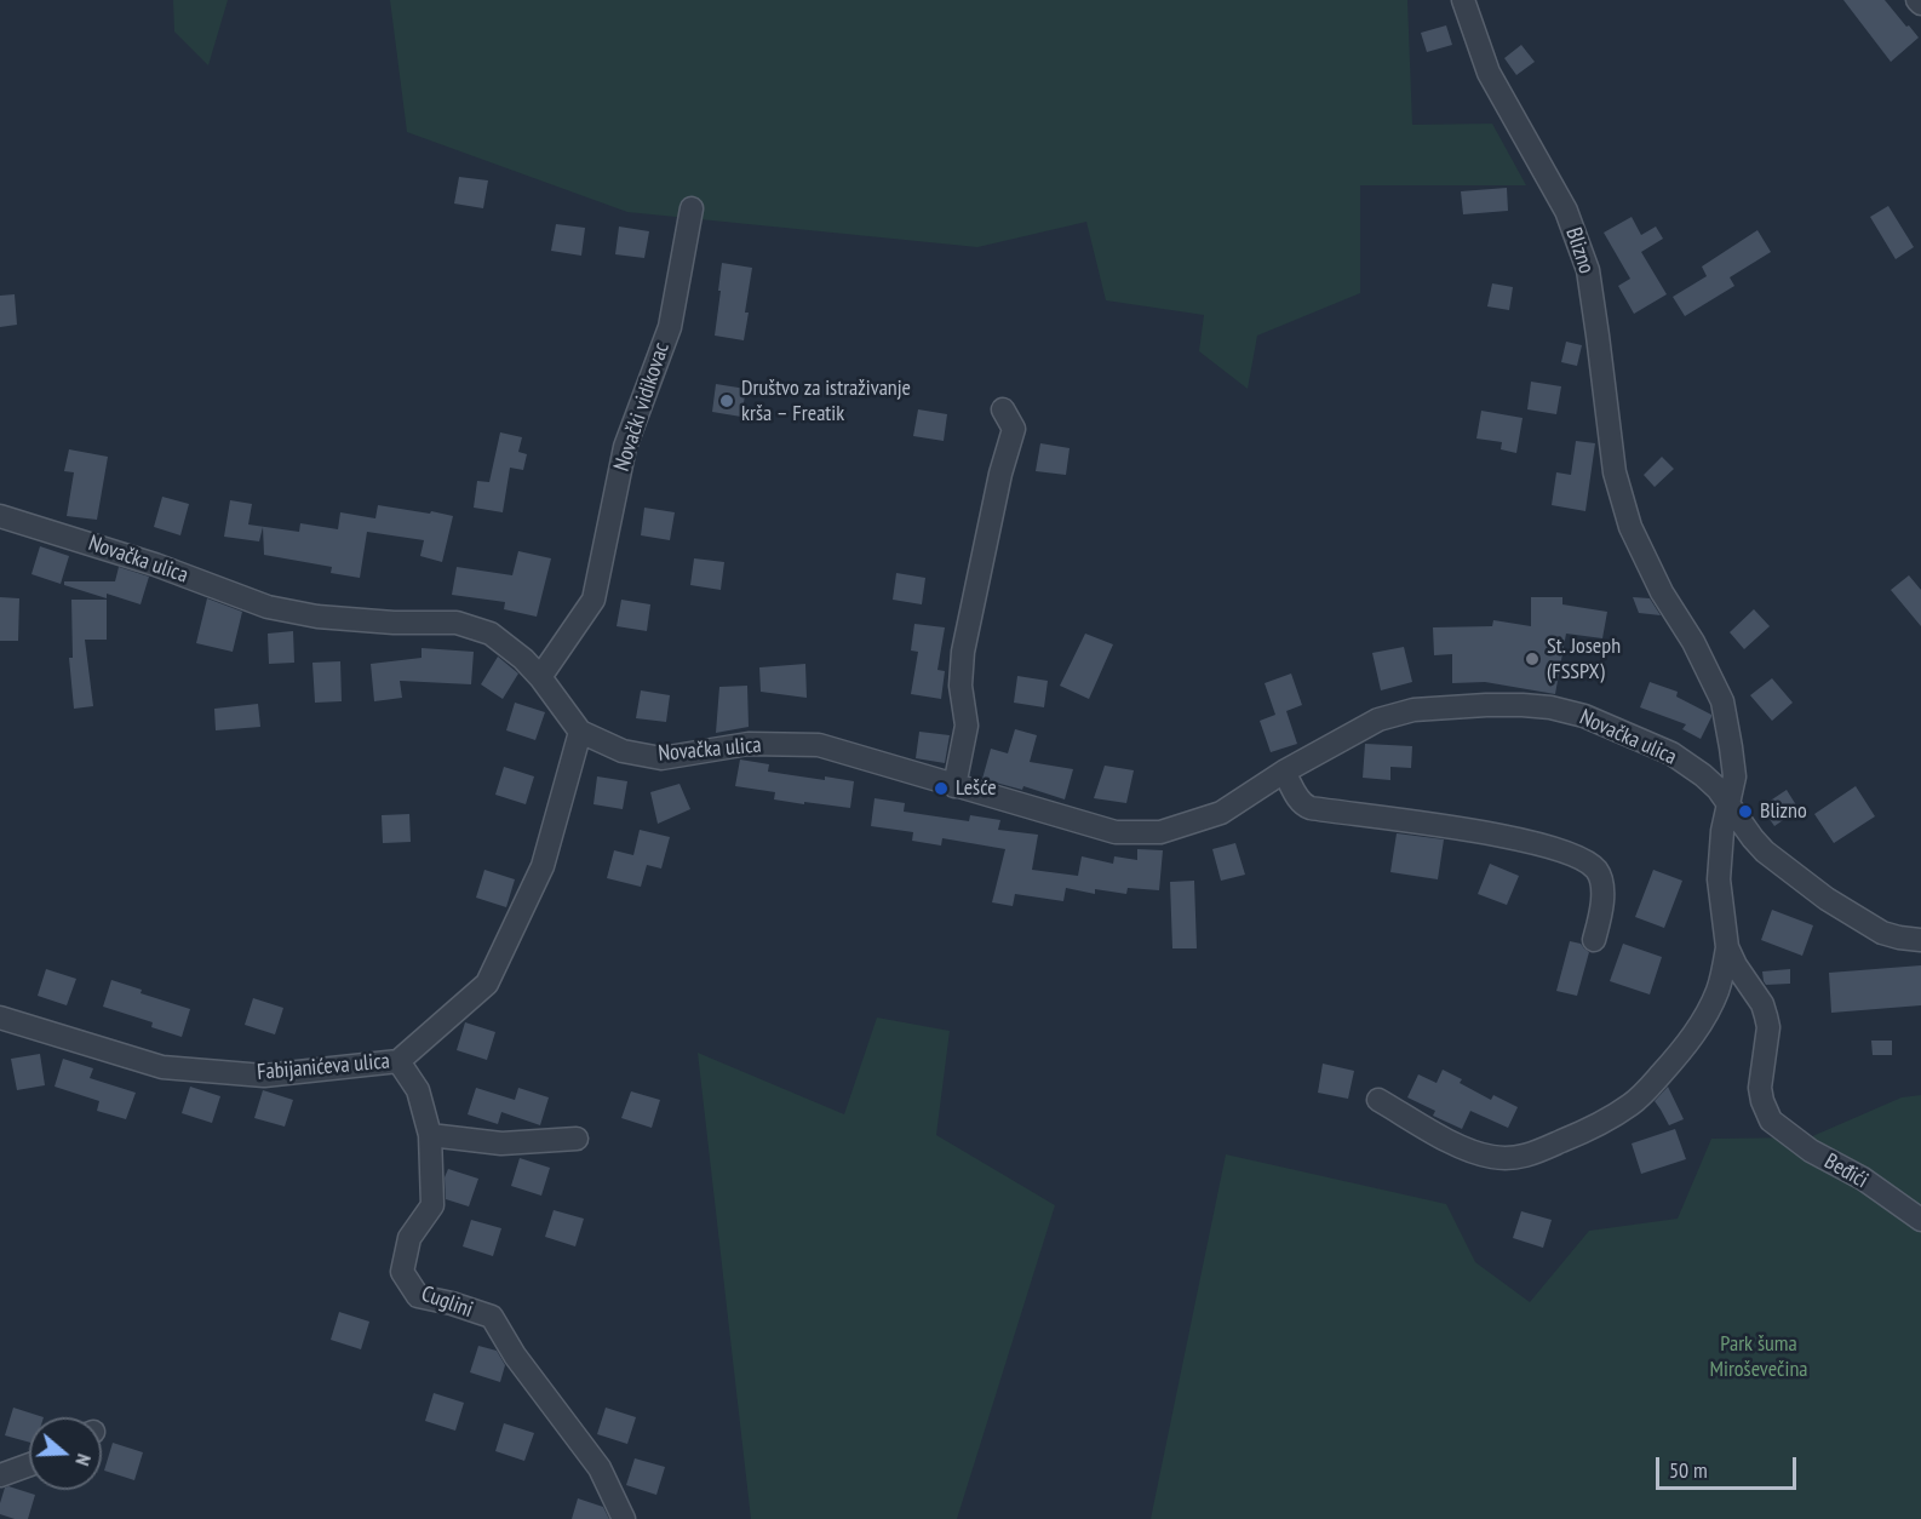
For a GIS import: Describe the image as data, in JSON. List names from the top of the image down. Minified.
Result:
{"streets":{"street":["Blizno","Novački vidikovac","Novačka ulica","Fabijanićeva ulica","Beđići","Cuglini"]},"crossings":[["Blizno","Novačka ulica"],["Blizno","Beđići"],["Novački vidikovac","Novačka ulica"],["Novačka ulica","Fabijanićeva ulica"],["Fabijanićeva ulica","Cuglini"]],"parks":["Park šuma Miroševečina"],"places":["Društvo za istraživanje krša – Freatik","St. Joseph (FSSPX)","Lešće","Blizno"],"scale_bar":"50 m","north":"right"}
